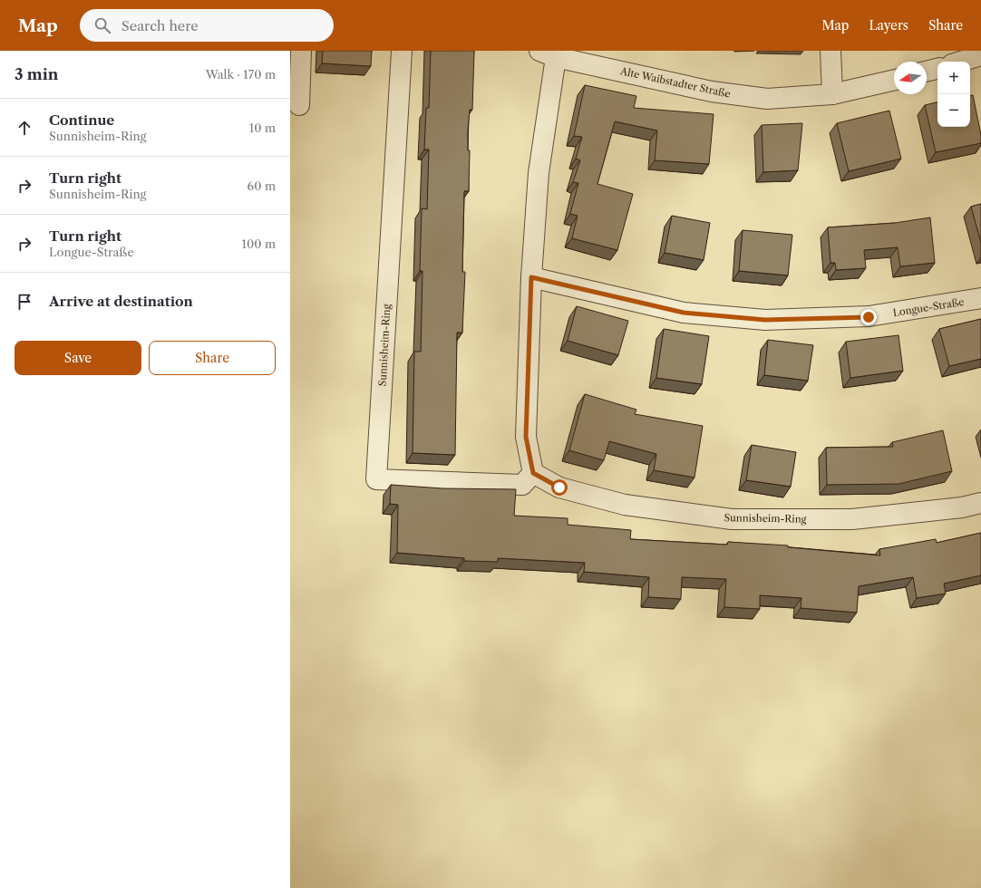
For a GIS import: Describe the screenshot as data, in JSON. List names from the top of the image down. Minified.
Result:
{"streets":{"street":["Alte Waibstadter Straße","Longue-Straße","Sunnisheim-Ring"]},"north":"left","page":{"header":"Map","search":"Search here","nav":["Map","Layers","Share"],"heading":["3 min","Walk · 170 m"],"map_buttons":["+","−"],"list":[["Continue","Sunnisheim-Ring","10 m"],["Turn right","Sunnisheim-Ring","60 m"],["Turn right","Longue-Straße","100 m"],"Arrive at destination"],"buttons":["Save","Share"]}}
